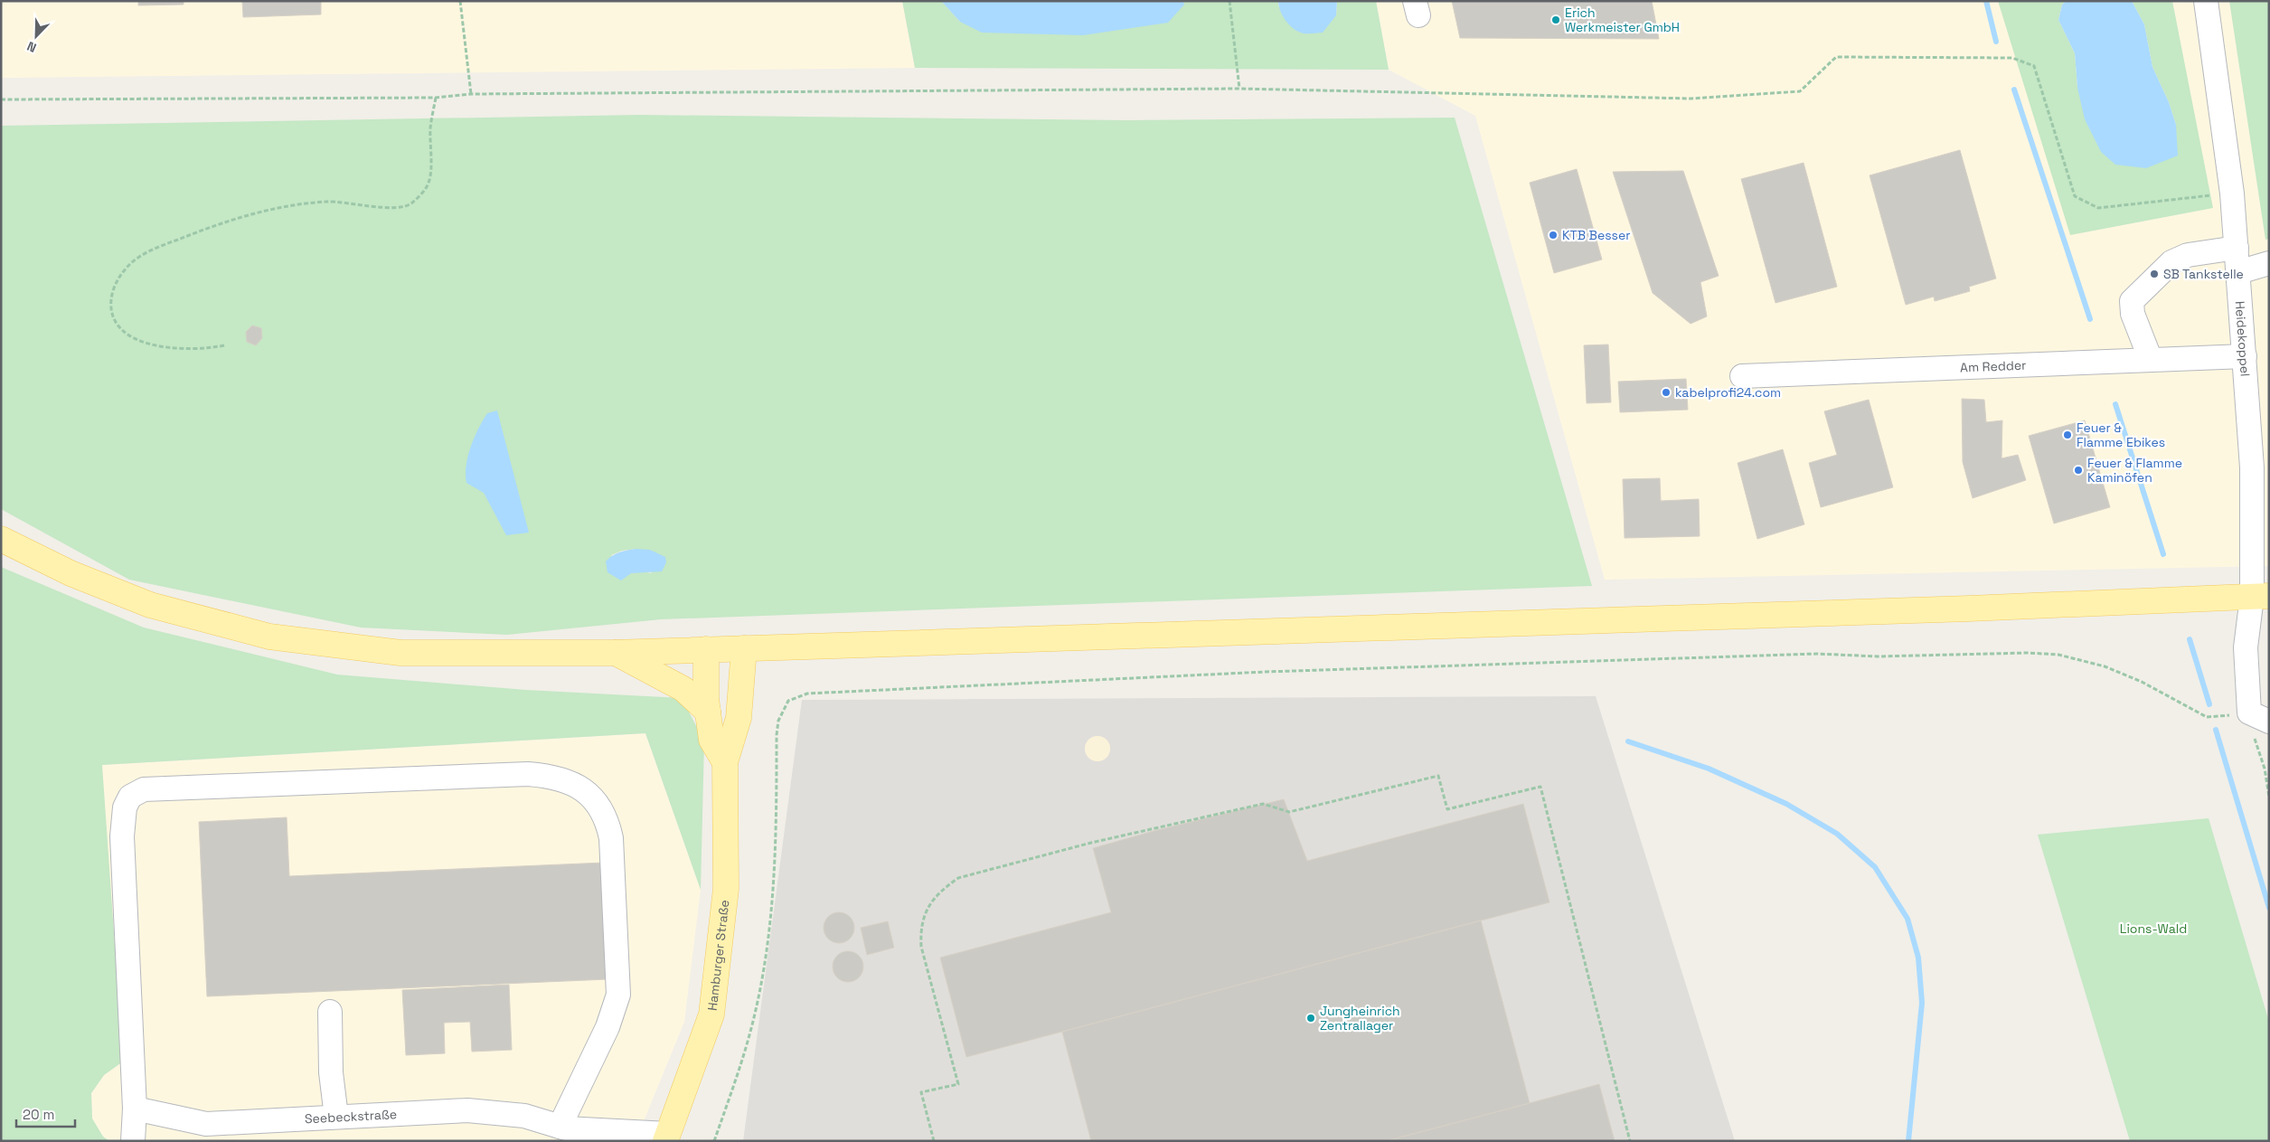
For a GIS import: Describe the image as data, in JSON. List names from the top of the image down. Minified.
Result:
{"streets":{"main road":["Hamburger Straße"],"street":["Heidekoppel","Am Redder","Seebeckstraße"]},"crossings":[["Heidekoppel","Am Redder"],["Hamburger Straße","Seebeckstraße"]],"parks":["Lions-Wald"],"places":["Erich Werkmeister GmbH","KTB Besser","SB Tankstelle","kabelprofi24.com","Feuer & Flamme Ebikes","Feuer & Flamme Kaminöfen","Jungheinrich Zentrallager"],"scale_bar":"20 m","north":"bottom left"}
